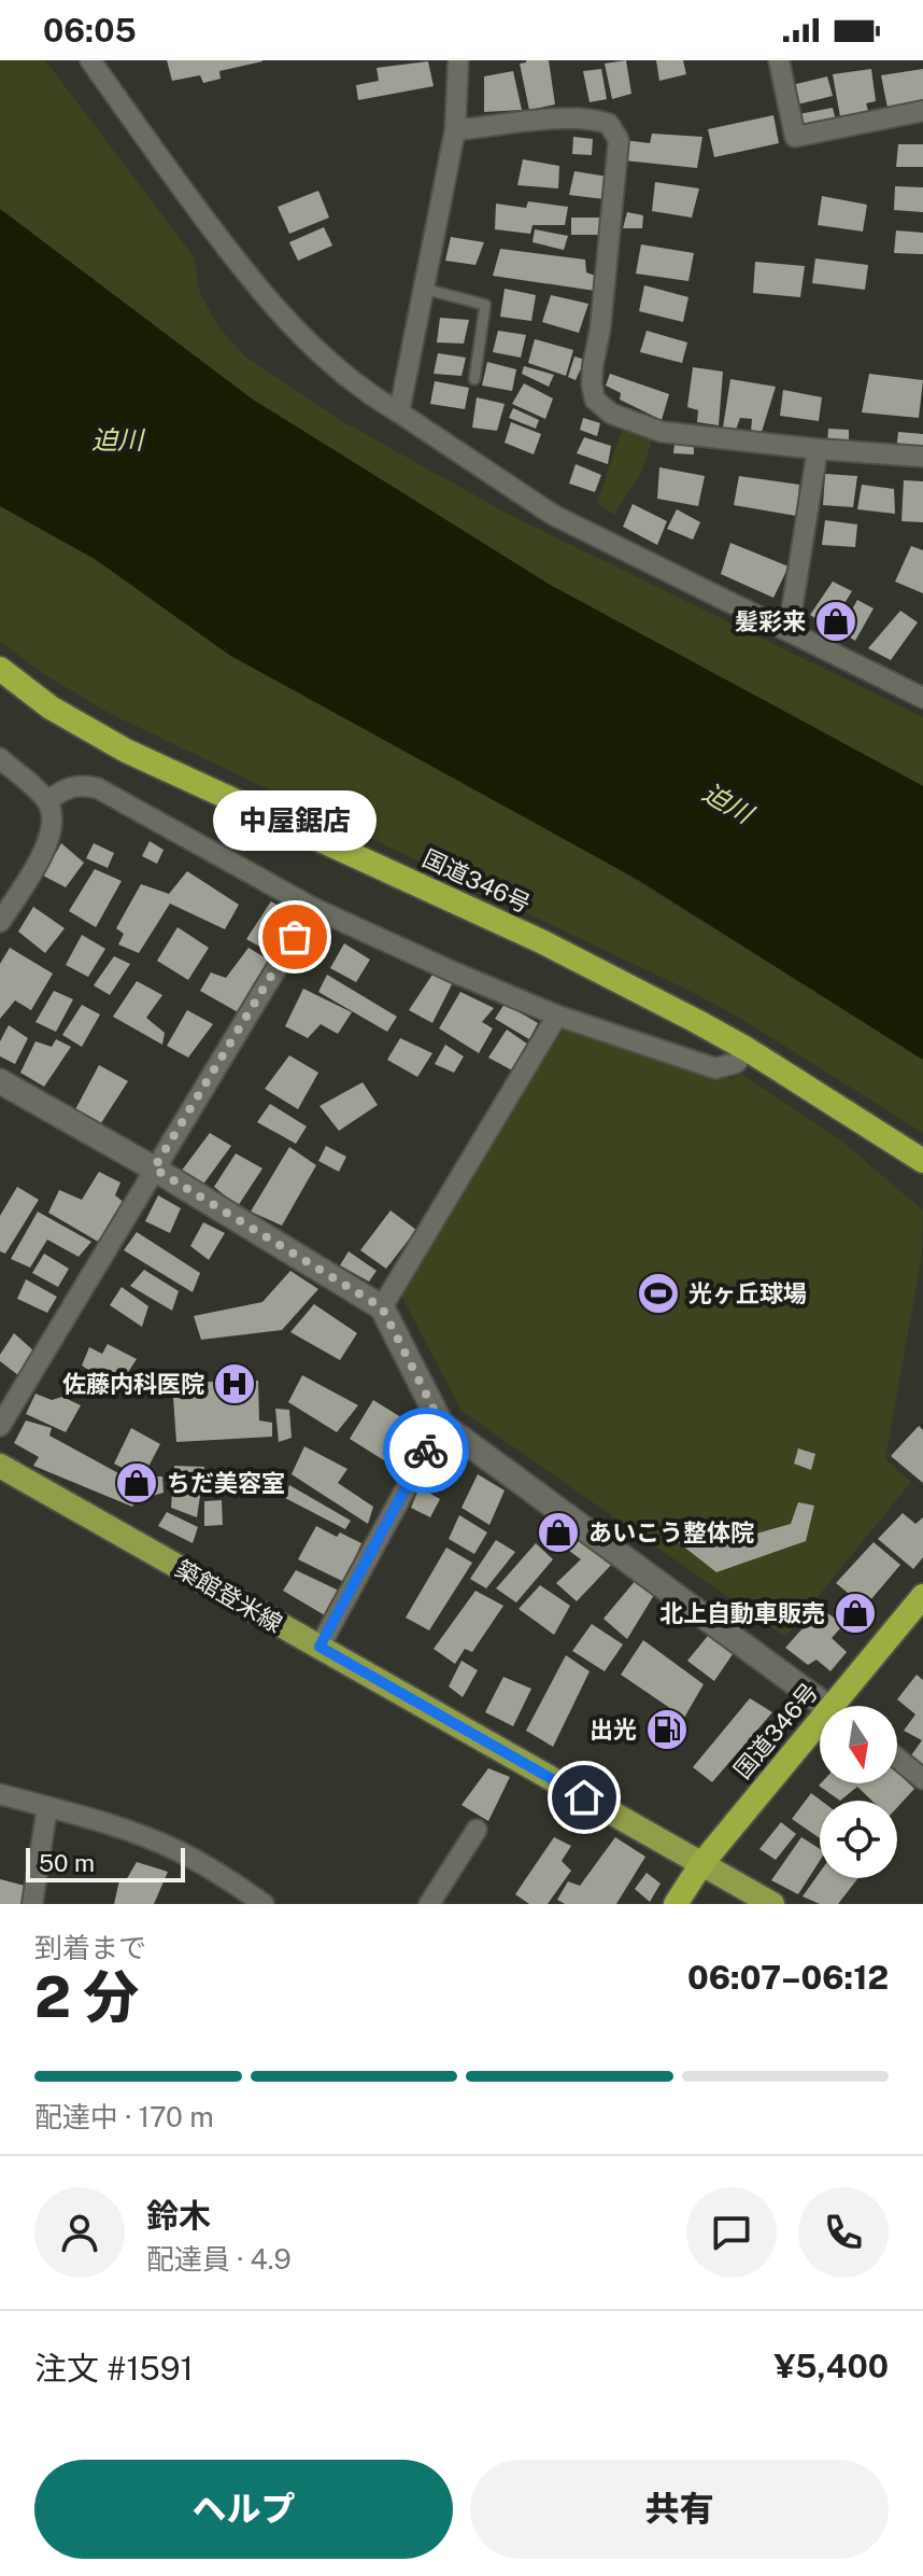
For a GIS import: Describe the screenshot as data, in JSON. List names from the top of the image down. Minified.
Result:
{"streets":{"highway":["国道346号"],"main road":["築館登米線"]},"crossings":[["国道346号","築館登米線"]],"water":["迫川"],"places":{"shop":["髪彩来","ちだ美容室","あいこう整体院","北上自動車販売"],"other":["中屋鋸店"],"sports":["光ヶ丘球場"],"hospital":["佐藤内科医院"],"fuel station":["出光"]},"scale_bar":"50 m","north":"bottom","page":{"status":"06:05","bubble":"中屋鋸店","scale":"50 m","heading":["2 分","到着まで","06:07–06:12"],"panel":["鈴木","配達員 · 4.9","注文 #1591","¥5,400"],"bar":"配達中 · 170 m","buttons":["ヘルプ","共有"]}}
